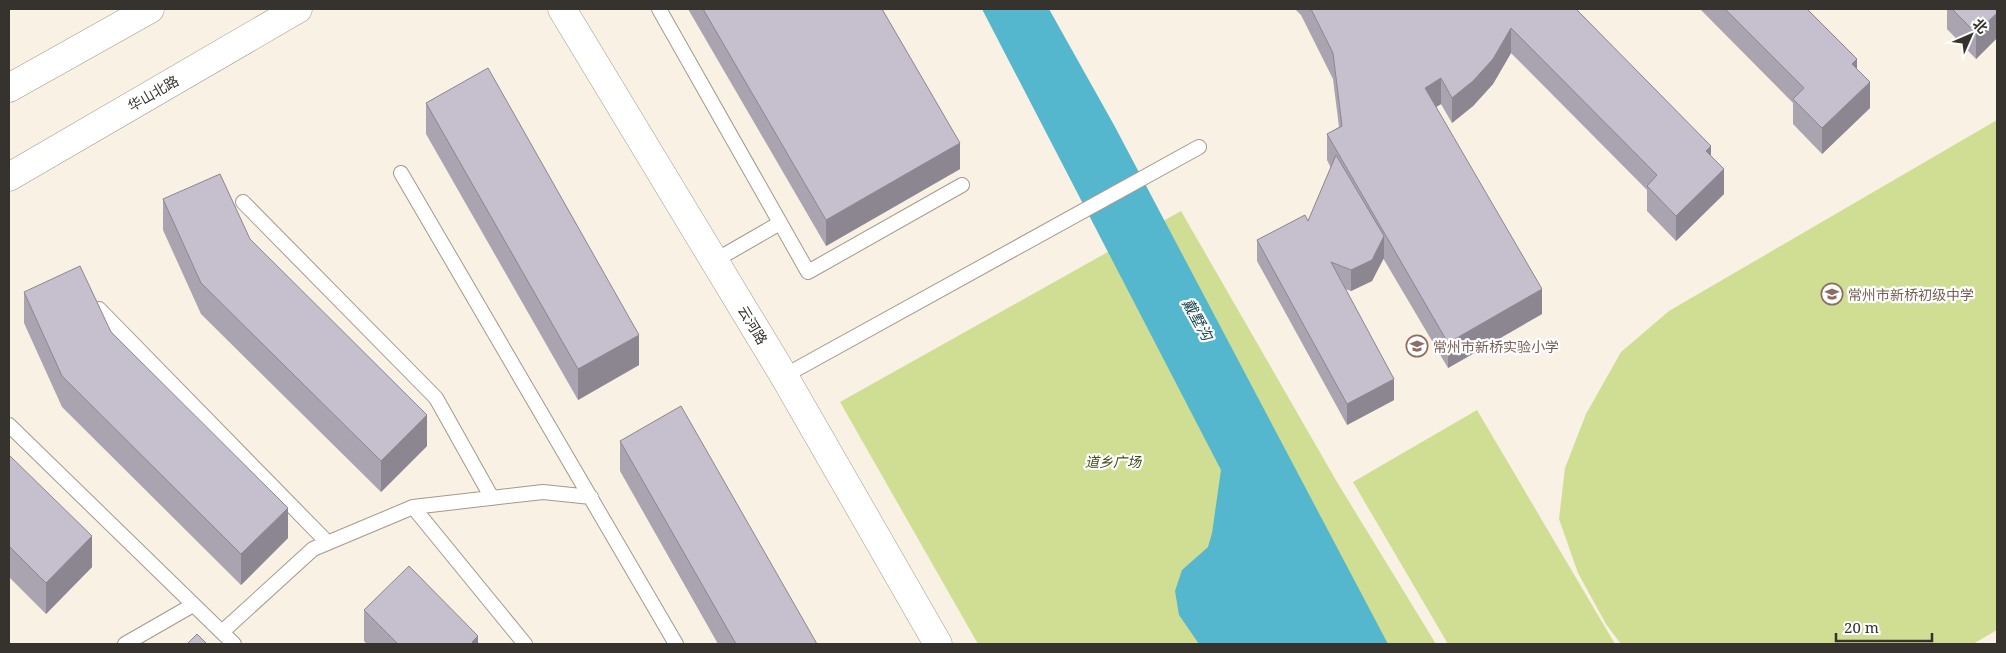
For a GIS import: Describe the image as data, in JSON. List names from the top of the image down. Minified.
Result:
{"streets":{"street":["华山北路","云河路"]},"water":["戴墅沟"],"parks":["道乡广场"],"places":{"school or university":["常州市新桥初级中学","常州市新桥实验小学"]},"scale_bar":"20 m","north":"top right"}
